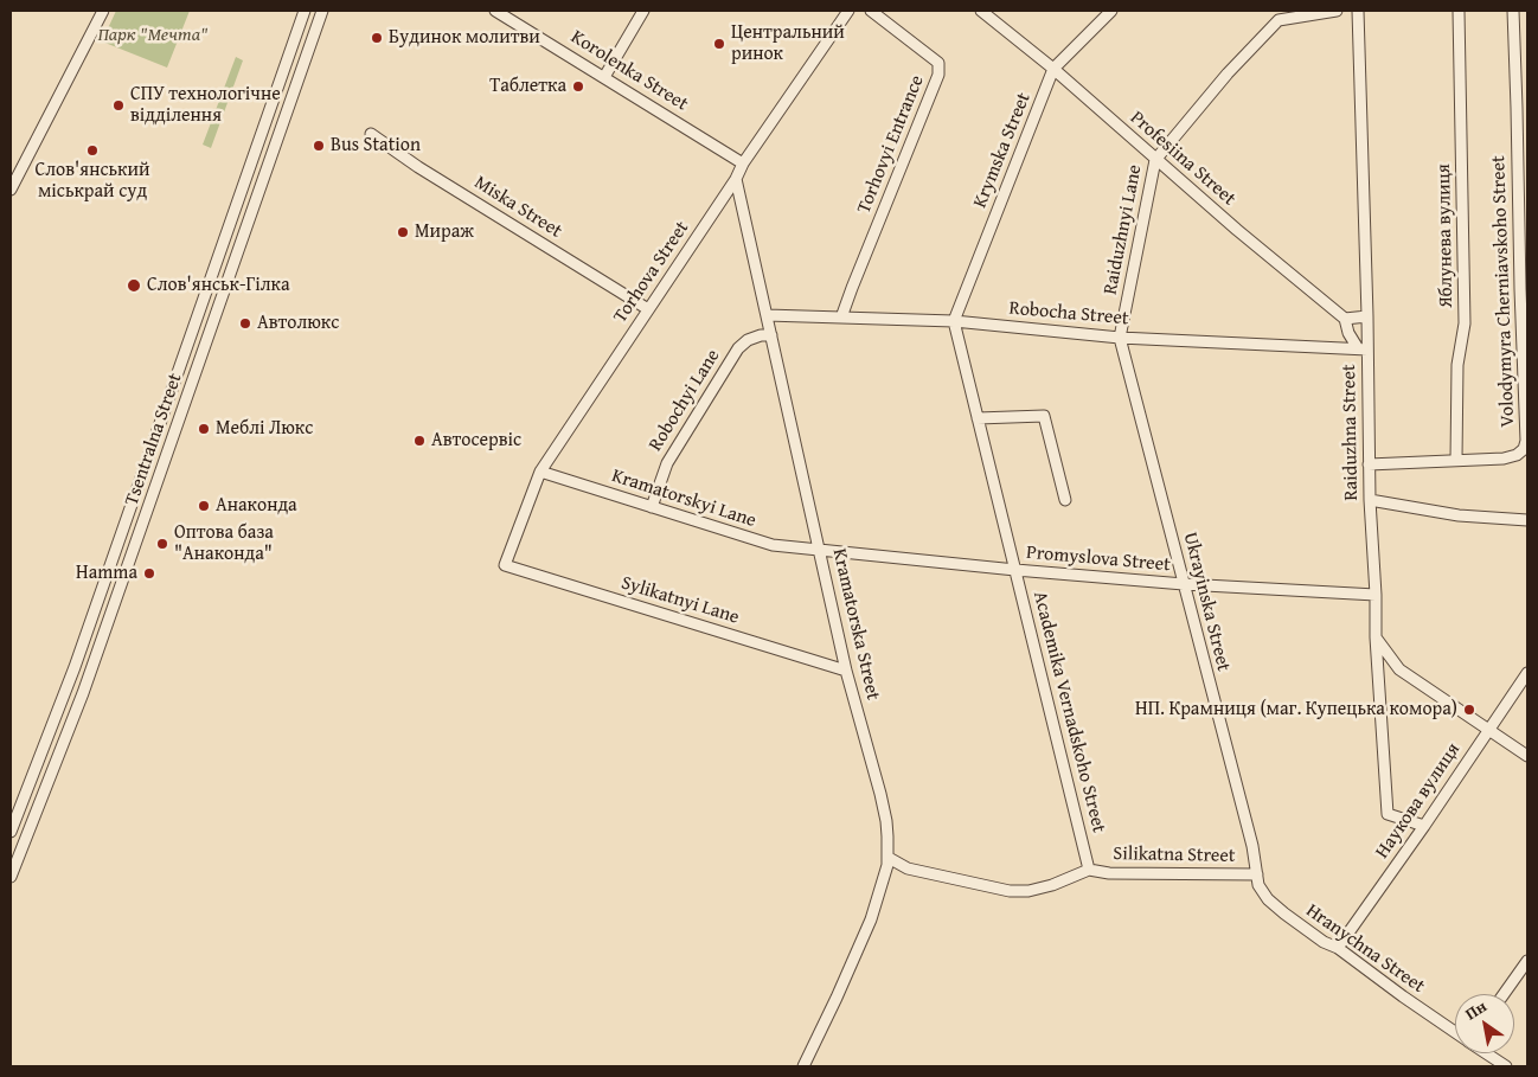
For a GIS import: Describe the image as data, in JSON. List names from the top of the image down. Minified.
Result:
{"streets":{"street":["Korolenka Street","Torhovyi Entrance","Krymska Street","Profesiina Street","Miska Street","Raiduzhnyi Lane","Яблунева вулиця","Torhova Street","Volodymyra Cherniavskoho Street","Robocha Street","Robochyi Lane","Raiduzhna Street","Tsentralna Street","Kramatorskyi Lane","Promyslova Street","Sylikatnyi Lane","Ukrayinska Street","Kramatorska Street","Academika Vernadskoho Street","Наукова вулиця","Silikatna Street","Hranychna Street"]},"crossings":[["Korolenka Street","Torhova Street"],["Torhovyi Entrance","Robocha Street"],["Krymska Street","Profesiina Street"],["Krymska Street","Robocha Street"],["Krymska Street","Academika Vernadskoho Street"],["Profesiina Street","Raiduzhnyi Lane"],["Miska Street","Torhova Street"],["Raiduzhnyi Lane","Robocha Street"],["Raiduzhnyi Lane","Ukrayinska Street"],["Яблунева вулиця","Volodymyra Cherniavskoho Street"],["Torhova Street","Kramatorskyi Lane"],["Torhova Street","Sylikatnyi Lane"],["Torhova Street","Kramatorska Street"],["Volodymyra Cherniavskoho Street","Raiduzhna Street"],["Robocha Street","Raiduzhna Street"],["Robocha Street","Ukrayinska Street"],["Robocha Street","Kramatorska Street"],["Robocha Street","Academika Vernadskoho Street"],["Robochyi Lane","Kramatorskyi Lane"],["Robochyi Lane","Kramatorska Street"],["Raiduzhna Street","Promyslova Street"],["Raiduzhna Street","Наукова вулиця"],["Kramatorskyi Lane","Promyslova Street"],["Kramatorskyi Lane","Kramatorska Street"],["Promyslova Street","Ukrayinska Street"],["Promyslova Street","Kramatorska Street"],["Promyslova Street","Academika Vernadskoho Street"],["Sylikatnyi Lane","Kramatorska Street"],["Ukrayinska Street","Silikatna Street"],["Ukrayinska Street","Hranychna Street"],["Kramatorska Street","Silikatna Street"],["Academika Vernadskoho Street","Silikatna Street"],["Наукова вулиця","Hranychna Street"],["Silikatna Street","Hranychna Street"]],"parks":["Парк \"Мечта\""],"places":["Будинок молитви","Центральний ринок","Таблетка","СПУ технологічне відділення","Bus Station","Слов'янський міськрай суд","Мираж","Слов'янськ-Гілка","Автолюкс","Меблі Люкс","Автосервіс","Анаконда","Оптова база \"Анаконда\"","Hamma","НП. Крамниця (маг. Купецька комора)"],"north":"top left"}
